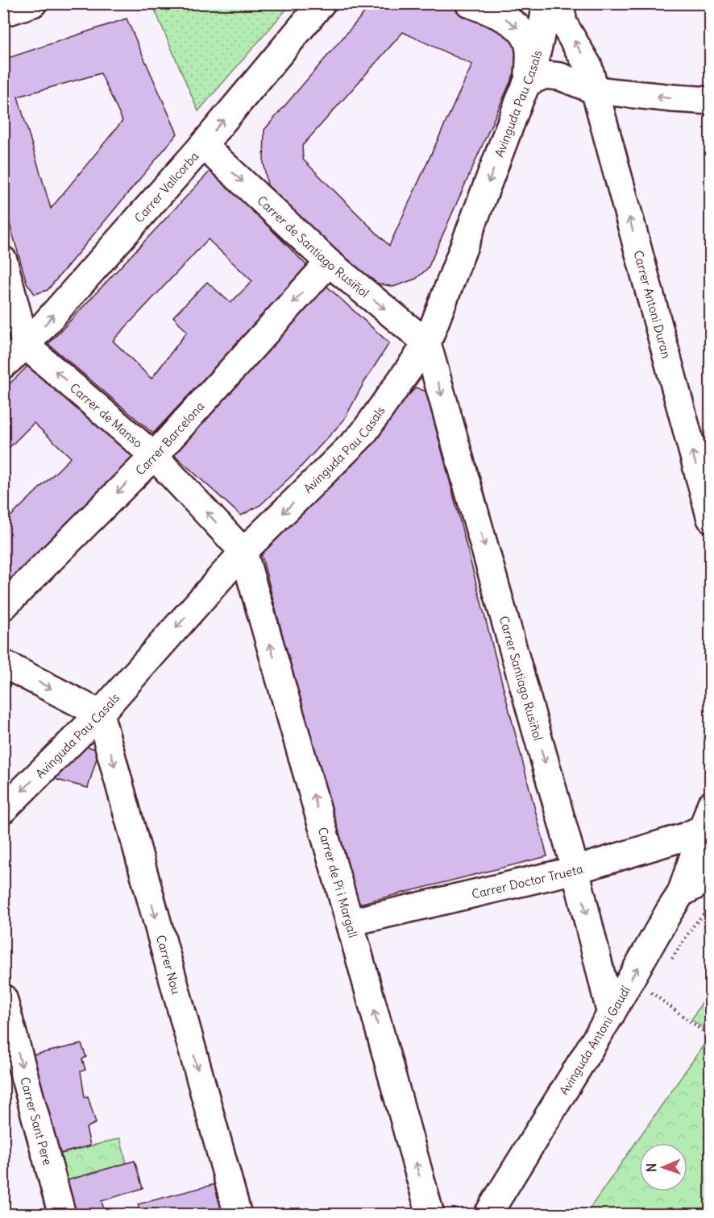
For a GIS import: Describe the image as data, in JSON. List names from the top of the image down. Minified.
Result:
{"streets":{"street":["Avinguda Pau Casals","Carrer Vallcorba","Carrer de Santiago Rusiñol","Carrer Antoni Duran","Carrer de Manso","Carrer Barcelona","Carrer Santiago Rusiñol","Carrer Doctor Trueta","Carrer de Pi i Margall","Carrer Nou","Avinguda Antoni Gaudí","Carrer Sant Pere"]},"crossings":[["Avinguda Pau Casals","Carrer de Santiago Rusiñol"],["Avinguda Pau Casals","Carrer de Manso"],["Avinguda Pau Casals","Carrer Santiago Rusiñol"],["Avinguda Pau Casals","Carrer de Pi i Margall"],["Avinguda Pau Casals","Carrer Nou"],["Carrer Vallcorba","Carrer de Santiago Rusiñol"],["Carrer Vallcorba","Carrer de Manso"],["Carrer de Santiago Rusiñol","Carrer Barcelona"],["Carrer de Santiago Rusiñol","Carrer Santiago Rusiñol"],["Carrer de Manso","Carrer Barcelona"],["Carrer de Manso","Carrer de Pi i Margall"],["Carrer Santiago Rusiñol","Carrer Doctor Trueta"],["Carrer Santiago Rusiñol","Avinguda Antoni Gaudí"],["Carrer Doctor Trueta","Carrer de Pi i Margall"]],"one_way":["Avinguda Pau Casals","Carrer Vallcorba","Carrer de Santiago Rusiñol","Carrer Antoni Duran","Carrer de Manso","Carrer Barcelona","Carrer Santiago Rusiñol","Carrer de Pi i Margall","Carrer Nou","Carrer Sant Pere"],"north":"left"}
